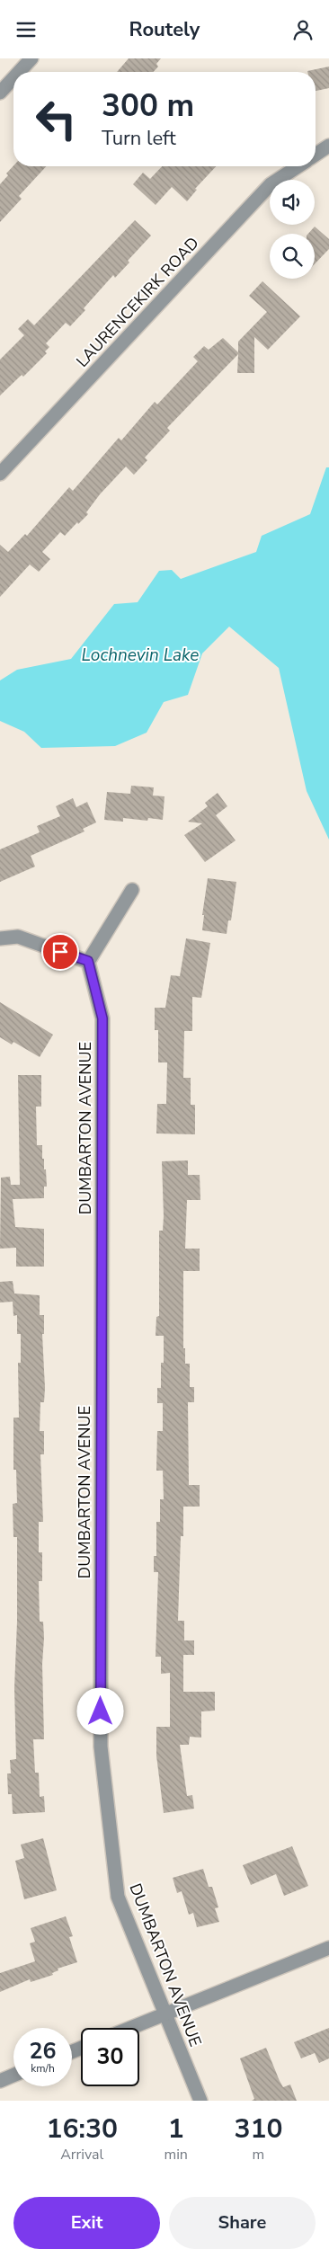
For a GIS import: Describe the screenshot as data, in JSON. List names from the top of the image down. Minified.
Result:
{"streets":{"street":["LAURENCEKIRK ROAD","DUMBARTON AVENUE"]},"water":["Lochnevin Lake"],"page":{"header":"Routely","turn":["300 m","Turn left"],"speed":"26 km/h","limit":"30","eta":["16:30","Arrival","1","min","310","m"],"buttons":["Exit","Share"]}}
